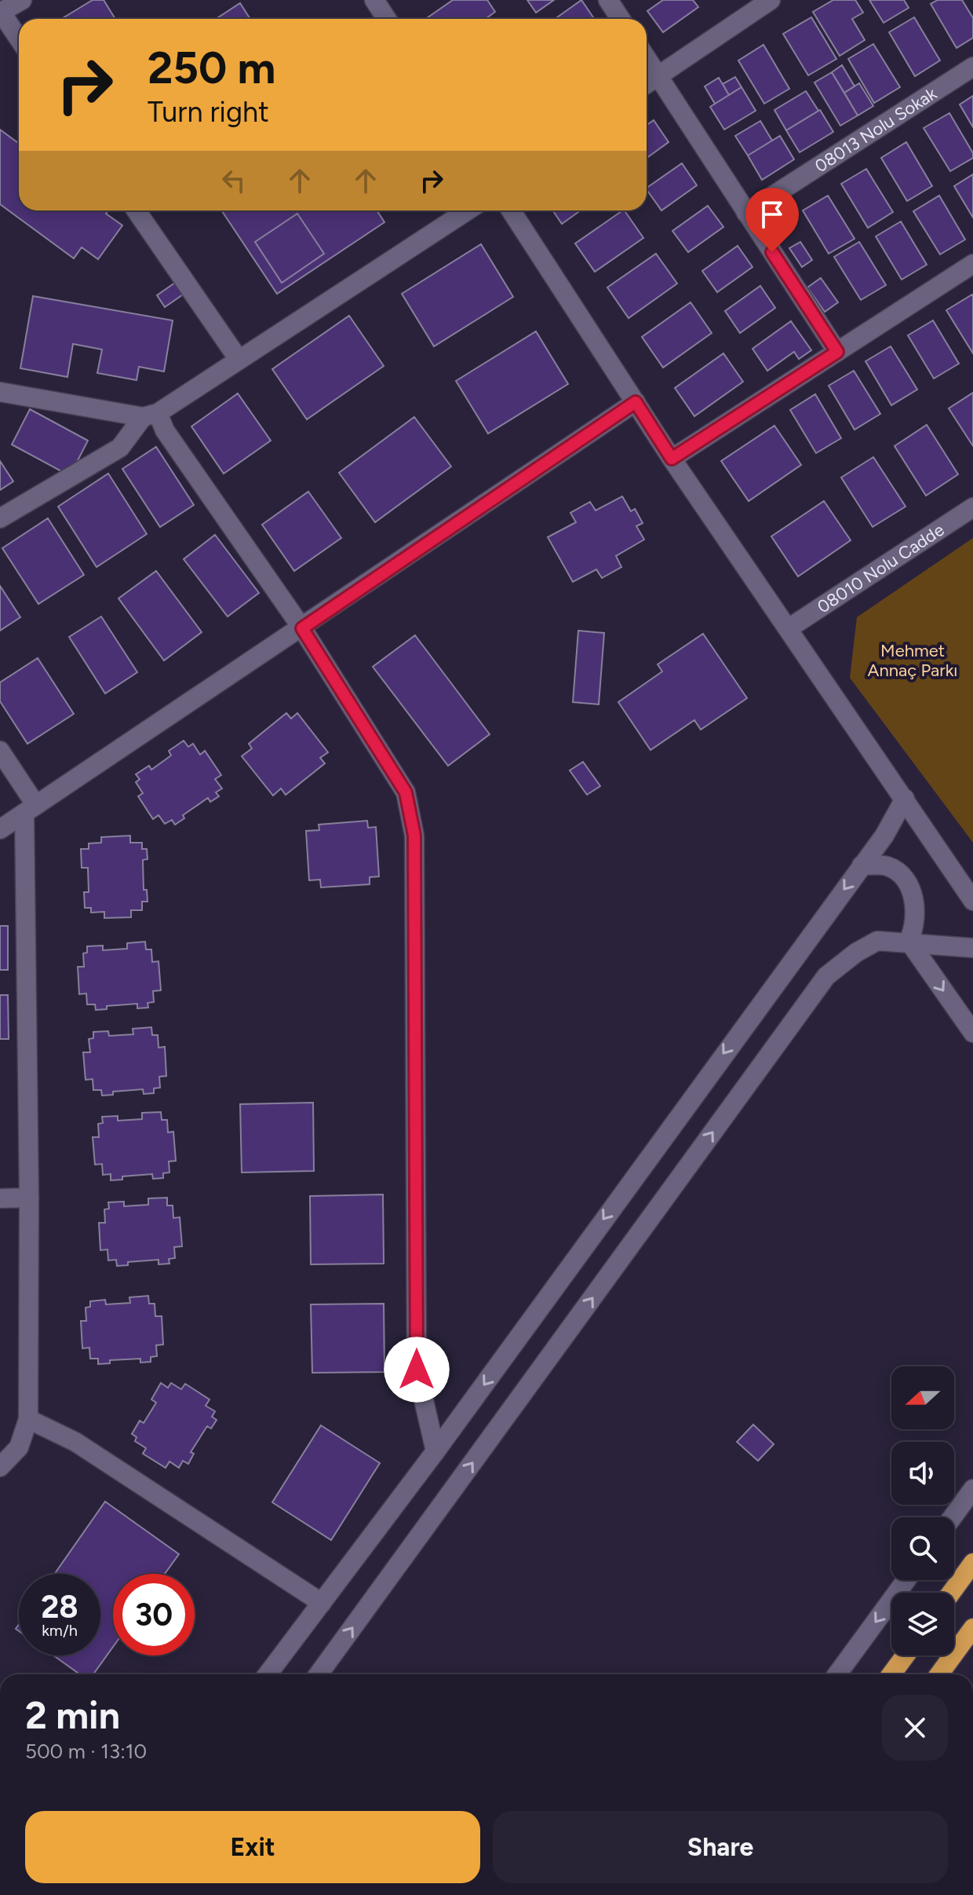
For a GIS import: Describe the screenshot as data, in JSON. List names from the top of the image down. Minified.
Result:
{"streets":{"street":["08013 Nolu Sokak","08010 Nolu Cadde"]},"parks":["Mehmet Annaç Parkı"],"north":"left","page":{"turn":["250 m","Turn right"],"speed":"28 km/h","limit":"30","heading":["2 min","500 m · 13:10"],"buttons":["Exit","Share"]}}
